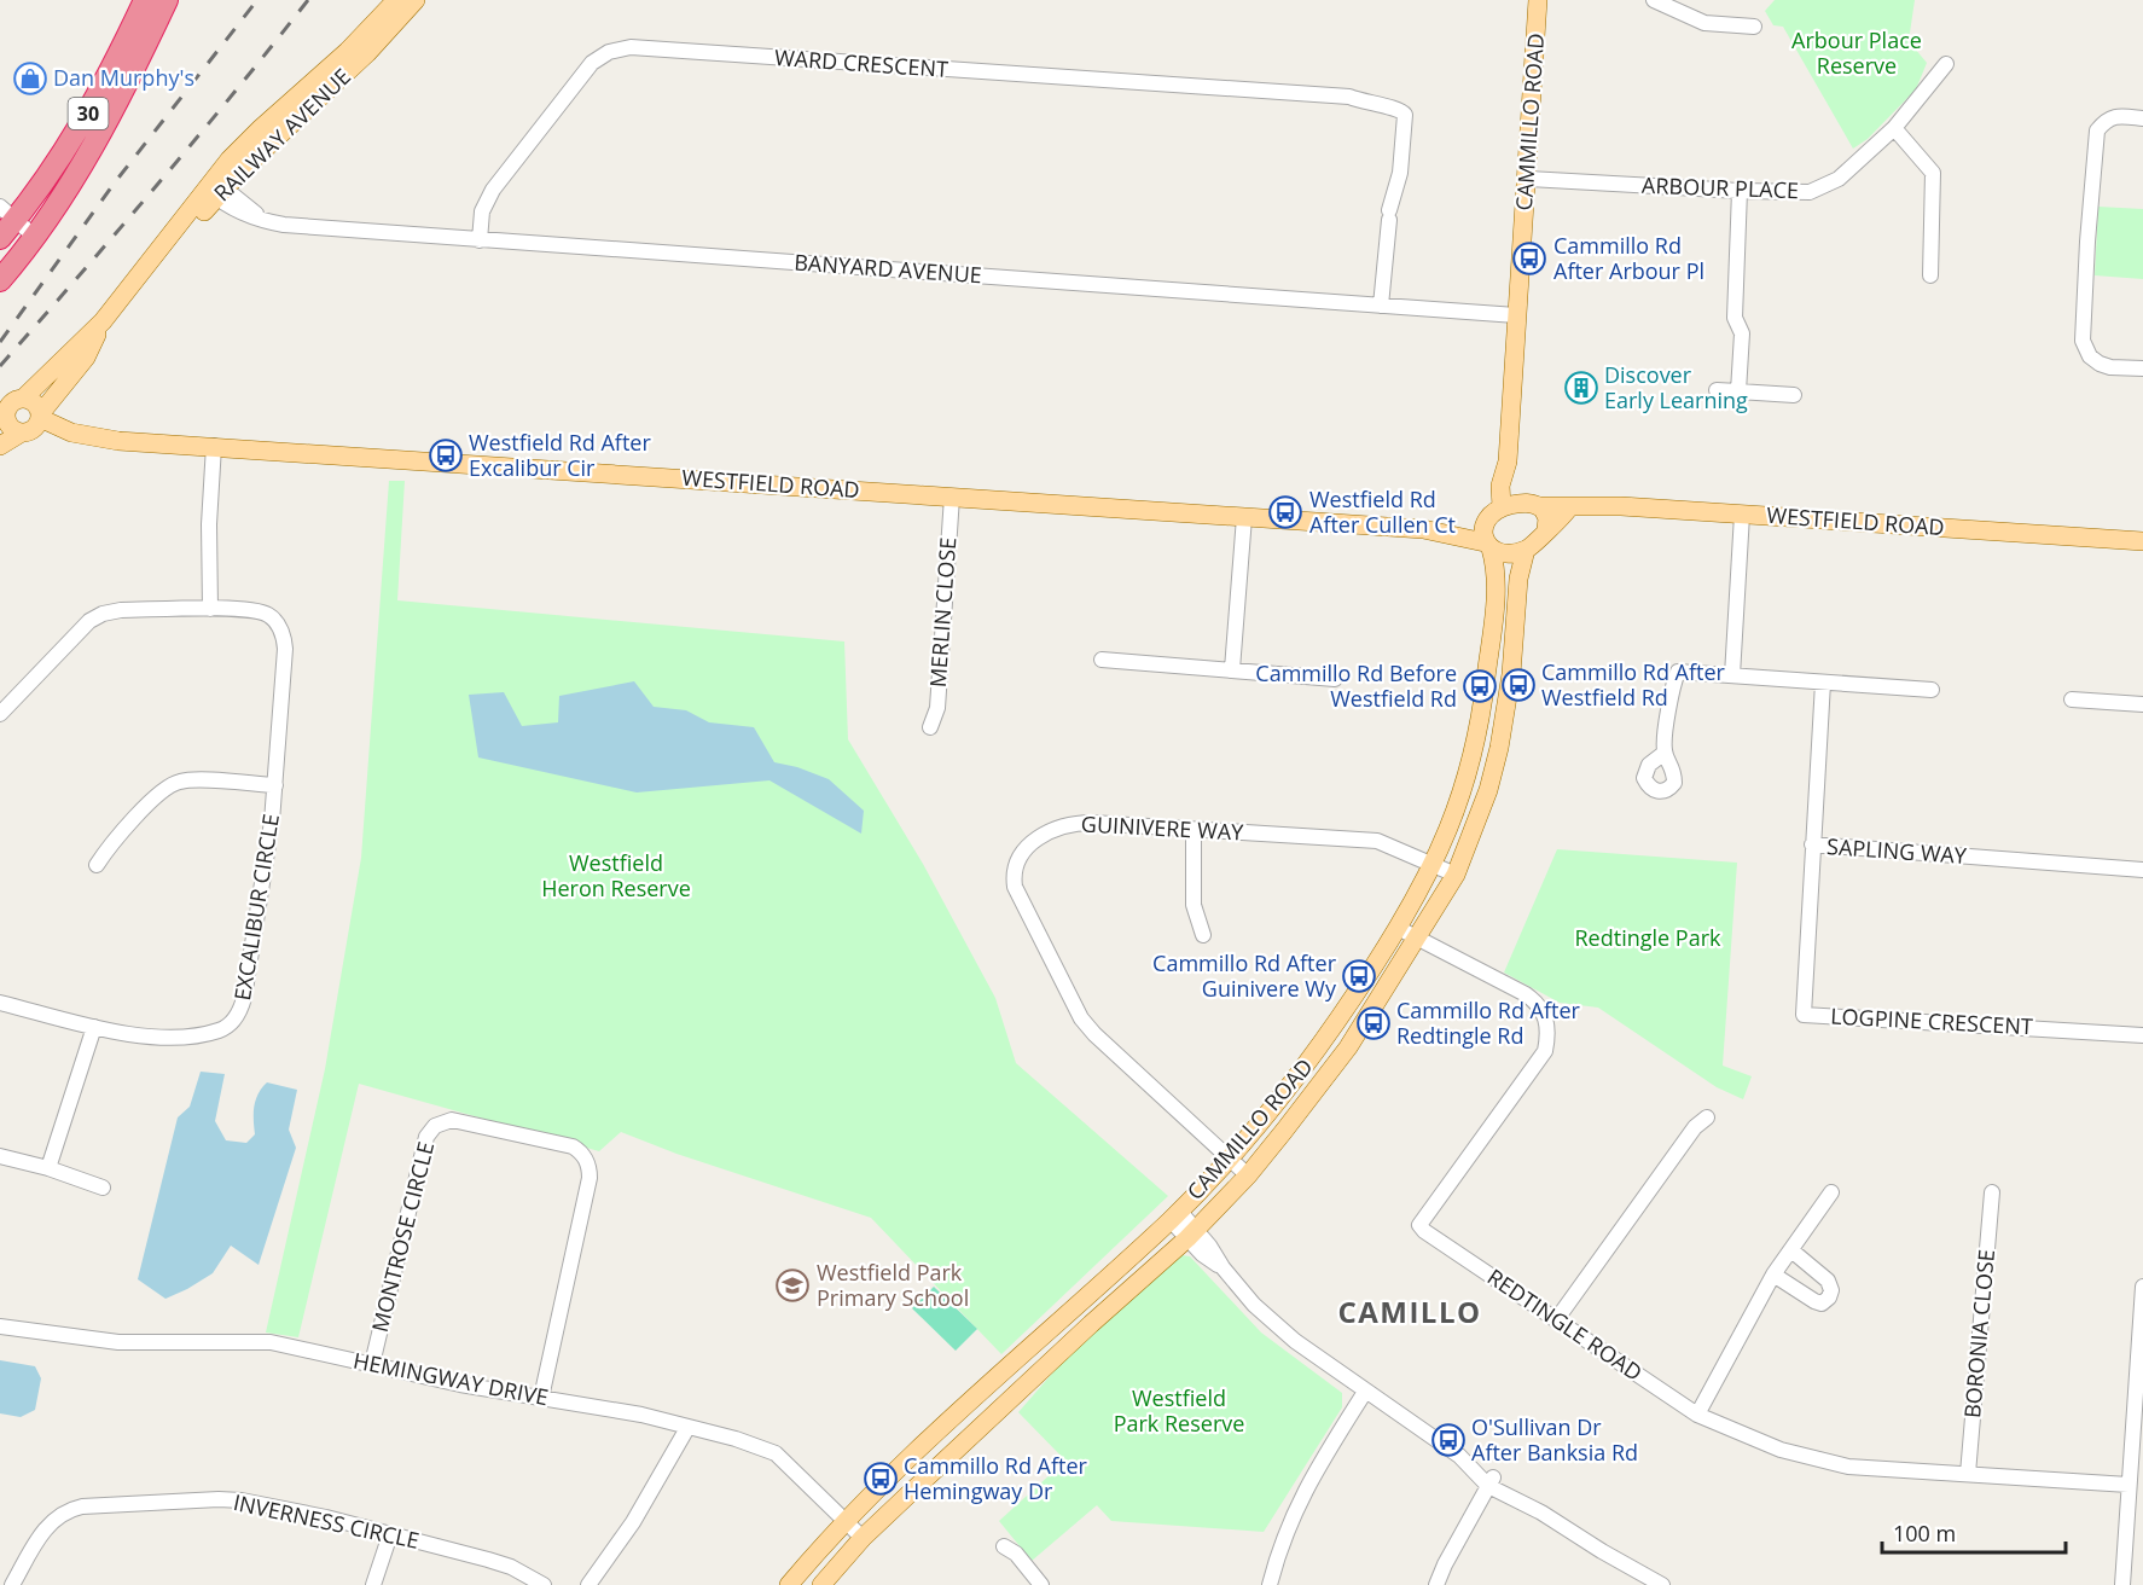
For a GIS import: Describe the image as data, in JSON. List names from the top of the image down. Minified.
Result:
{"streets":{"highway":["30"],"main road":["CAMMILLO ROAD","RAILWAY AVENUE","WESTFIELD ROAD"],"street":["WARD CRESCENT","ARBOUR PLACE","BANYARD AVENUE","MERLIN CLOSE","GUINIVERE WAY","SAPLING WAY","EXCALIBUR CIRCLE","LOGPINE CRESCENT","MONTROSE CIRCLE","REDTINGLE ROAD","BORONIA CLOSE","HEMINGWAY DRIVE","INVERNESS CIRCLE"]},"crossings":[["WARD CRESCENT","BANYARD AVENUE"],["CAMMILLO ROAD","ARBOUR PLACE"],["CAMMILLO ROAD","BANYARD AVENUE"],["CAMMILLO ROAD","WESTFIELD ROAD"],["CAMMILLO ROAD","GUINIVERE WAY"],["CAMMILLO ROAD","REDTINGLE ROAD"],["CAMMILLO ROAD","HEMINGWAY DRIVE"],["RAILWAY AVENUE","BANYARD AVENUE"],["RAILWAY AVENUE","WESTFIELD ROAD"],["WESTFIELD ROAD","MERLIN CLOSE"],["SAPLING WAY","LOGPINE CRESCENT"],["MONTROSE CIRCLE","HEMINGWAY DRIVE"],["REDTINGLE ROAD","BORONIA CLOSE"]],"districts":["CAMILLO"],"parks":["Arbour Place Reserve","Westfield Heron Reserve","Redtingle Park","Westfield Park Reserve"],"places":{"shop":["Dan Murphy's"],"bus stop":["Cammillo Rd After Arbour Pl","Westfield Rd After Excalibur Cir","Westfield Rd After Cullen Ct","Cammillo Rd After Westfield Rd","Cammillo Rd Before Westfield Rd","Cammillo Rd After Guinivere Wy","Cammillo Rd After Redtingle Rd","O'Sullivan Dr After Banksia Rd","Cammillo Rd After Hemingway Dr"],"building":["Discover Early Learning"],"school or university":["Westfield Park Primary School"]},"scale_bar":"100 m"}
